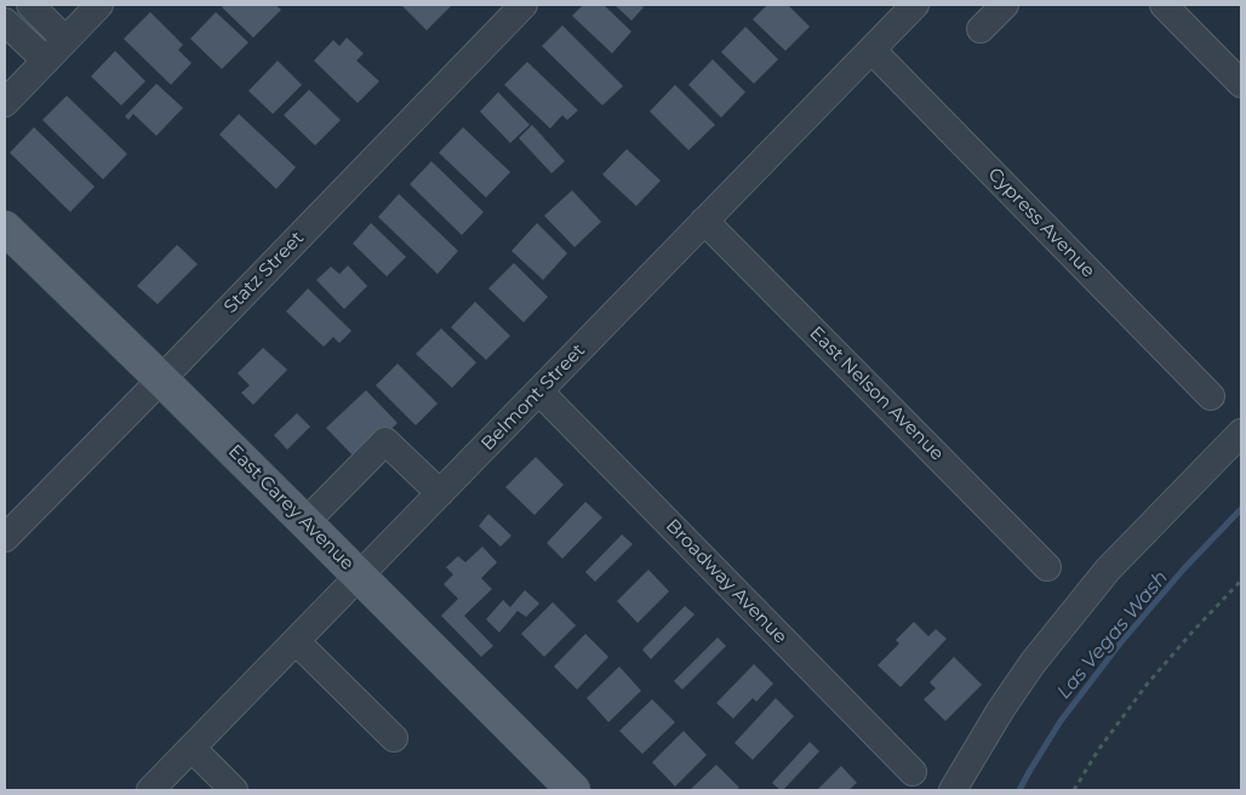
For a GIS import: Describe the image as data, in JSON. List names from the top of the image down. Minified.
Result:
{"streets":{"main road":["East Carey Avenue"],"street":["Cypress Avenue","Statz Street","East Nelson Avenue","Belmont Street","Broadway Avenue"]},"crossings":[["Cypress Avenue","Belmont Street"],["Statz Street","East Carey Avenue"],["East Nelson Avenue","Belmont Street"],["Belmont Street","East Carey Avenue"],["Belmont Street","Broadway Avenue"]],"water":["Las Vegas Wash"]}
